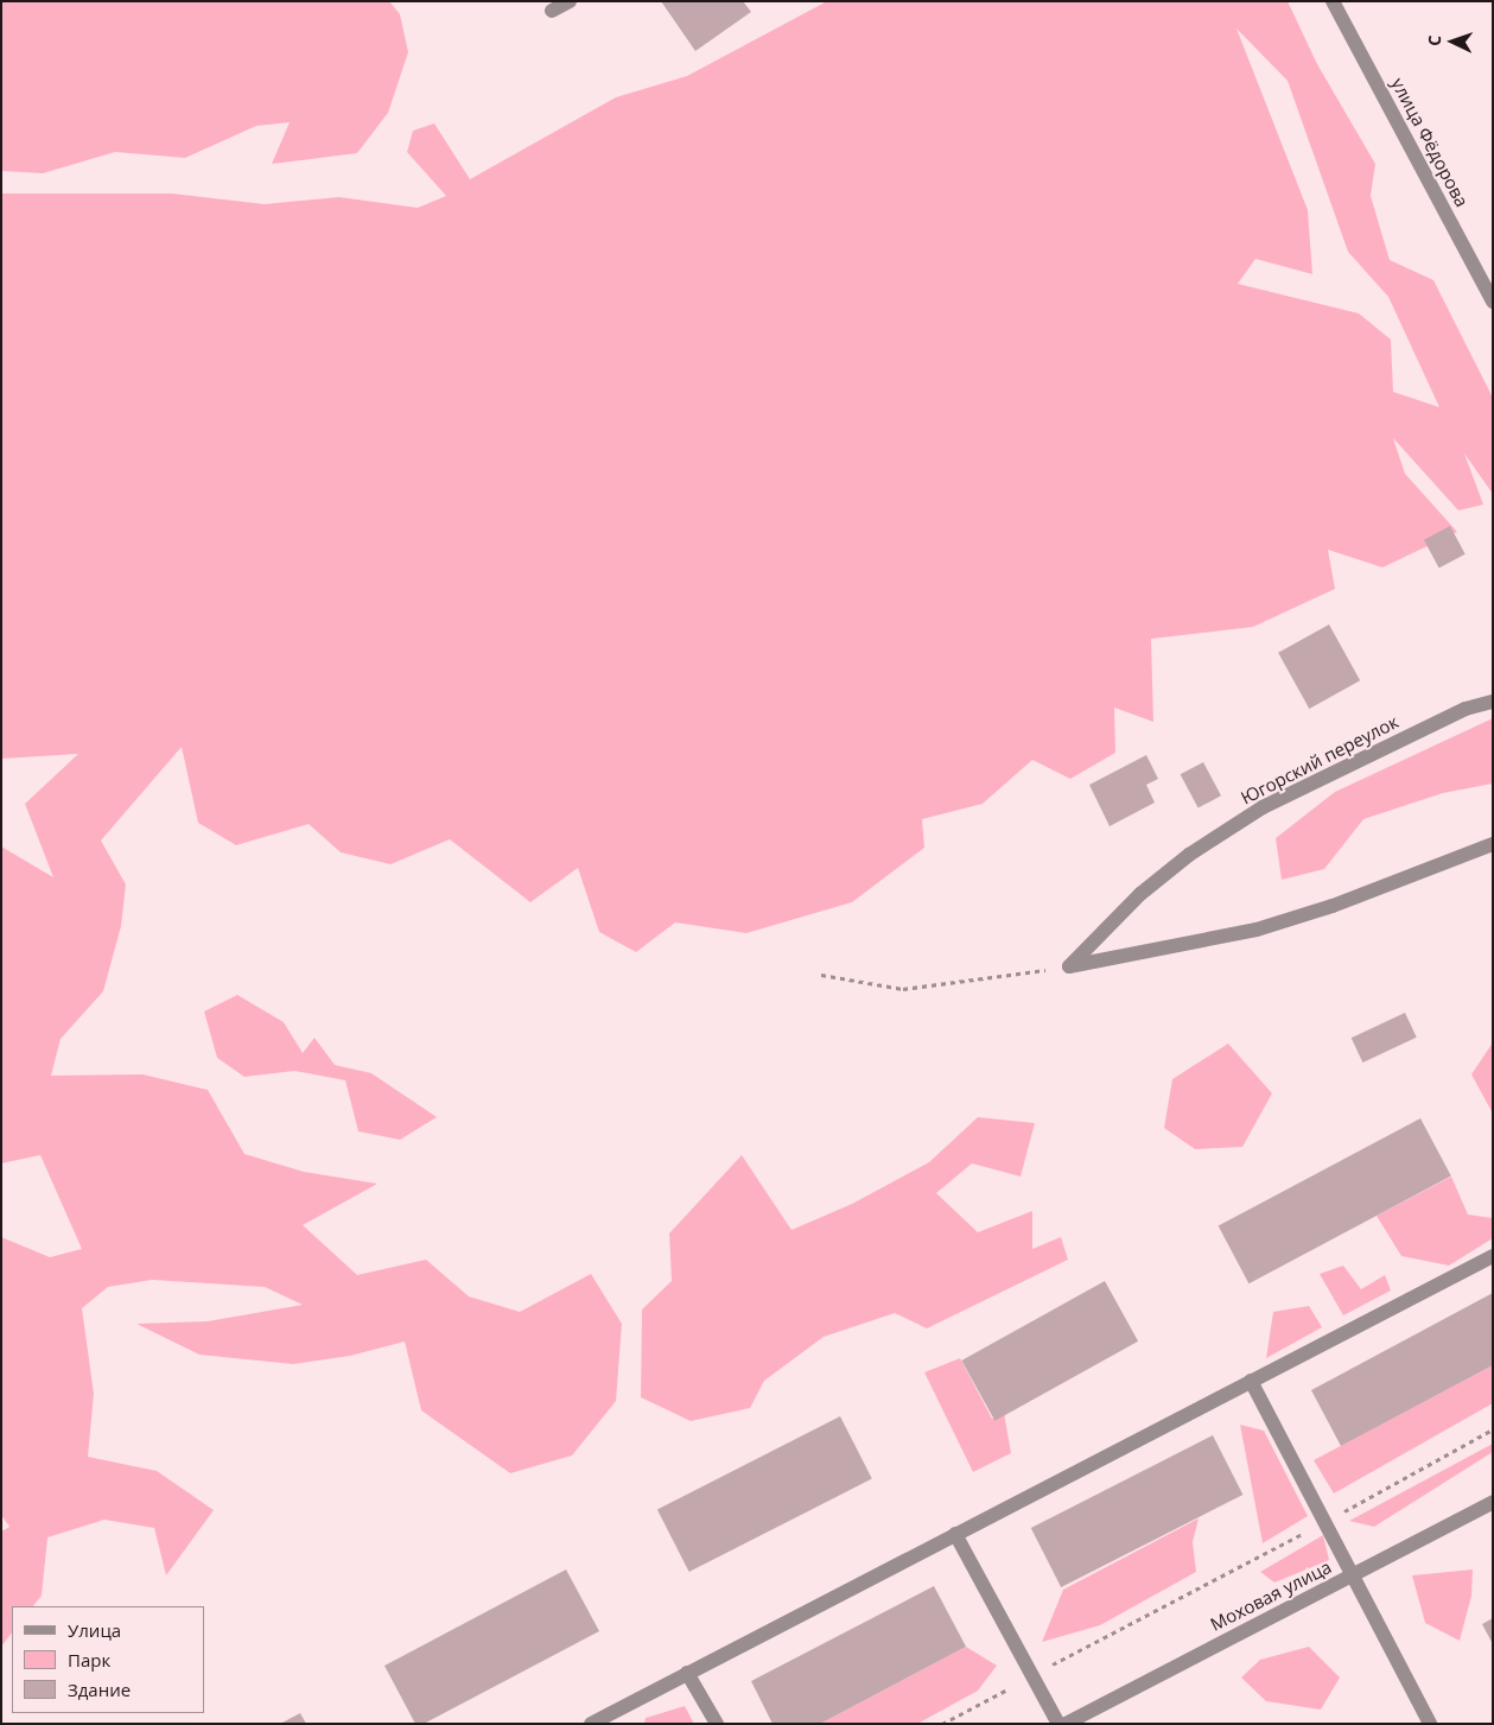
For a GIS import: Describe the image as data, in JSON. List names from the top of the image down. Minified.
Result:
{"streets":{"street":["улица Фёдорова","Югорский переулок","Моховая улица"]},"legend":["Улица","Парк","Здание"],"north":"left"}
